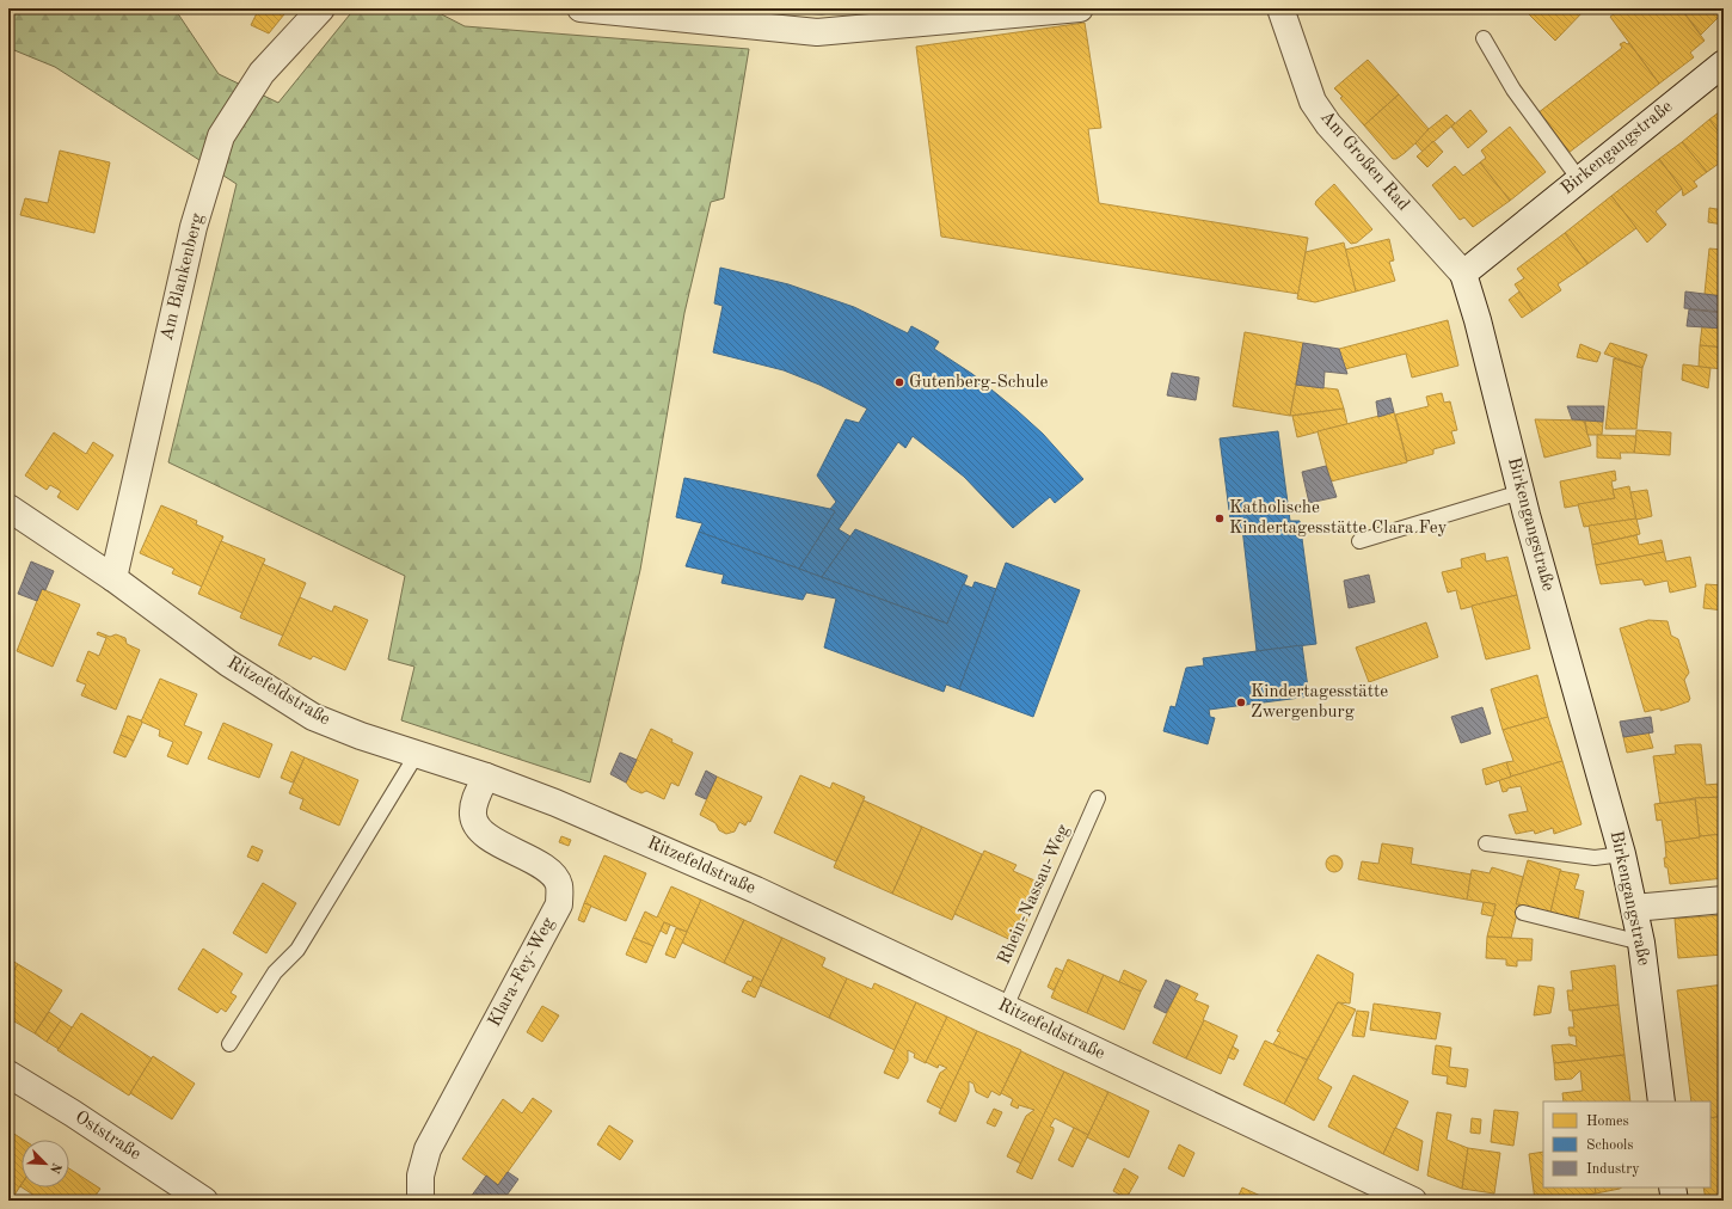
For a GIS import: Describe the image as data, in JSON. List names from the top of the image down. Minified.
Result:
{"streets":{"street":["Birkengangstraße","Am Großen Rad","Am Blankenberg","Ritzefeldstraße","Klara-Fey-Weg","Oststraße"],"lane":["Rhein-Nassau-Weg"]},"crossings":[["Birkengangstraße","Am Großen Rad"],["Am Blankenberg","Ritzefeldstraße"],["Ritzefeldstraße","Rhein-Nassau-Weg"],["Ritzefeldstraße","Klara-Fey-Weg"]],"places":["Gutenberg-Schule","Katholische Kindertagesstätte Clara Fey","Kindertagesstätte Zwergenburg"],"legend":["Homes","Schools","Industry"],"north":"bottom right"}
